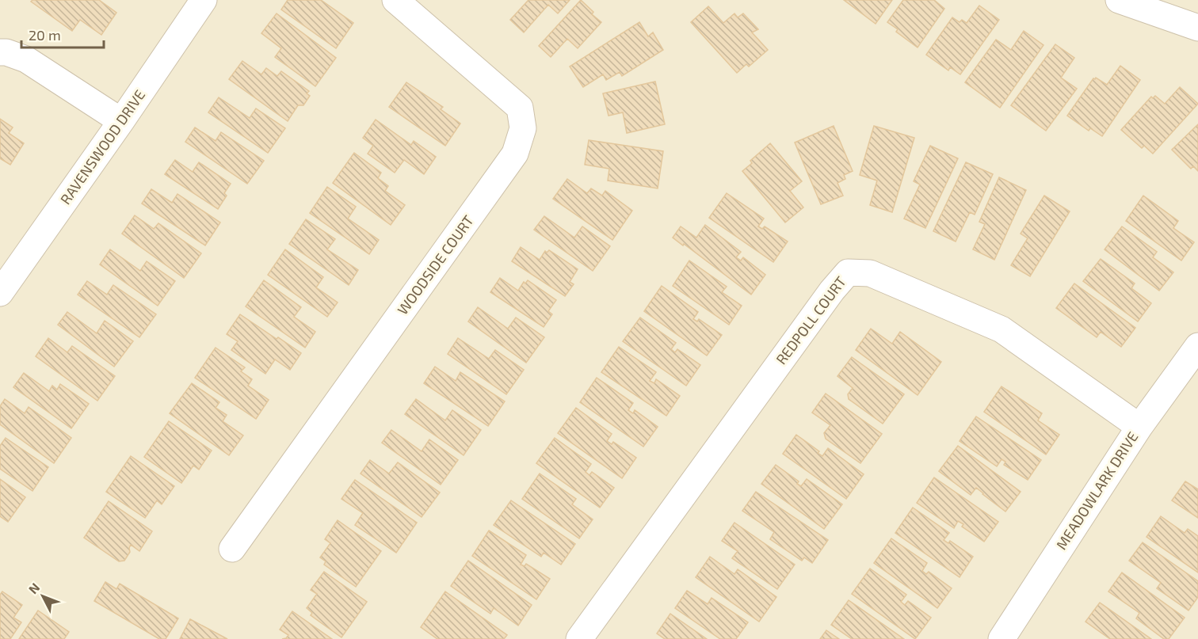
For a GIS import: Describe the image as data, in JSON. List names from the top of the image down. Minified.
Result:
{"streets":{"street":["RAVENSWOOD DRIVE","WOODSIDE COURT","REDPOLL COURT","MEADOWLARK DRIVE"]},"crossings":[["REDPOLL COURT","MEADOWLARK DRIVE"]],"scale_bar":"20 m","north":"top left"}
